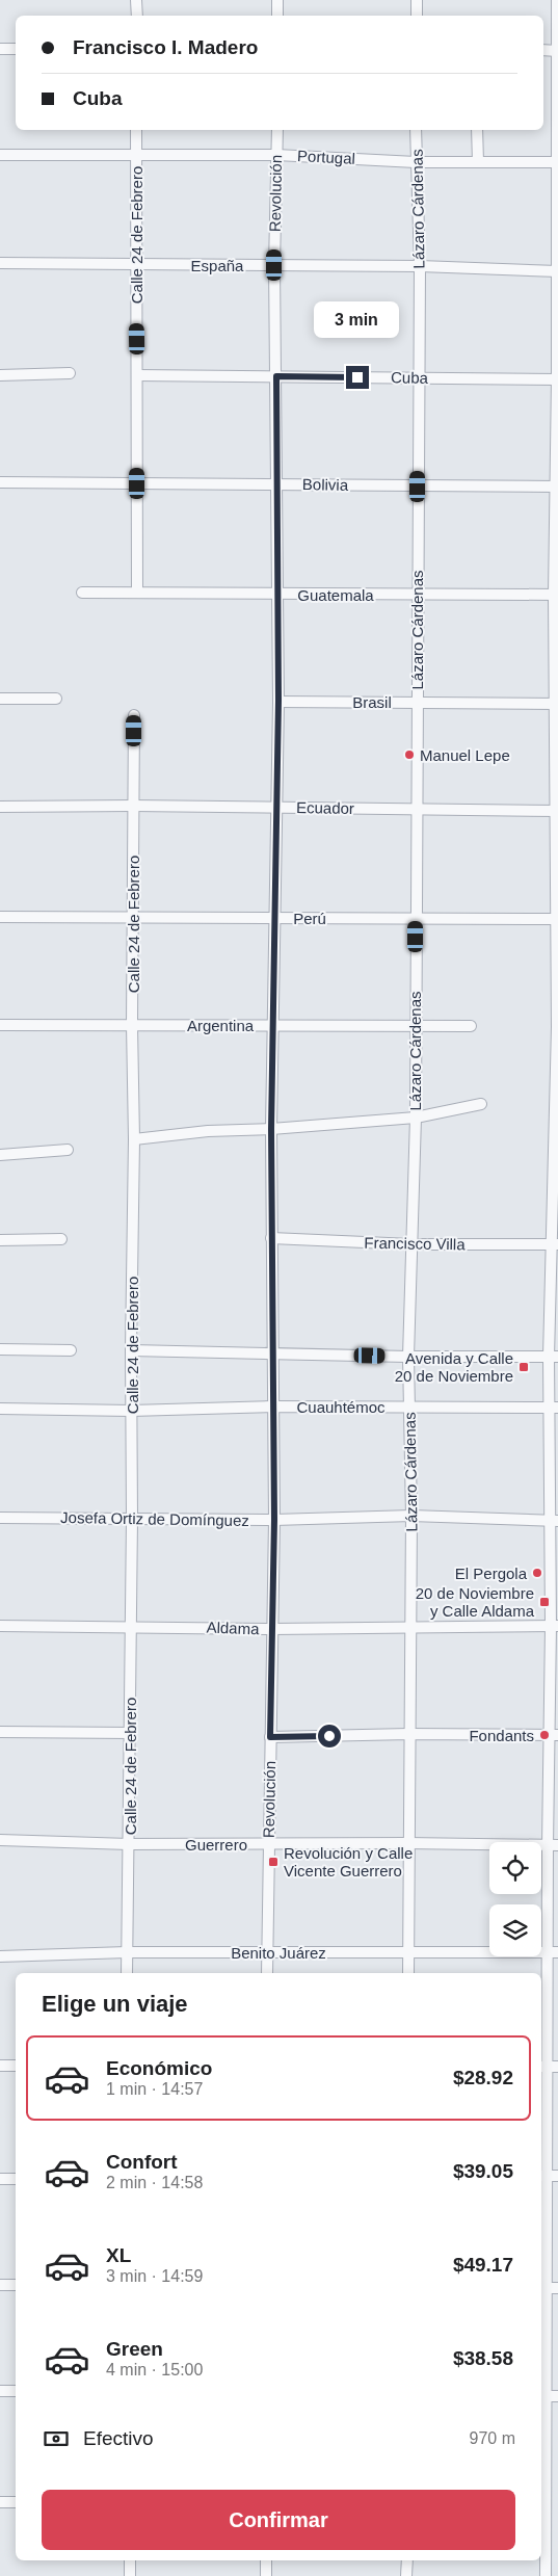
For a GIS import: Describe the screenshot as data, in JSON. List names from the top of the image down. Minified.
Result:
{"streets":{"street":["Portugal","Revolución","Lázaro Cárdenas","Calle 24 de Febrero","España","Cuba","Bolivia","Guatemala","Brasil","Ecuador","Perú","Argentina","Francisco Villa","Cuauhtémoc","Josefa Ortiz de Domínguez","Aldama","Guerrero","Benito Juárez"]},"crossings":[["Portugal","Revolución"],["Portugal","Lázaro Cárdenas"],["Portugal","Calle 24 de Febrero"],["Revolución","España"],["Revolución","Cuba"],["Revolución","Bolivia"],["Revolución","Guatemala"],["Revolución","Brasil"],["Revolución","Ecuador"],["Revolución","Perú"],["Revolución","Argentina"],["Revolución","Francisco Villa"],["Revolución","Cuauhtémoc"],["Revolución","Josefa Ortiz de Domínguez"],["Revolución","Aldama"],["Revolución","Guerrero"],["Revolución","Benito Juárez"],["Lázaro Cárdenas","España"],["Lázaro Cárdenas","Cuba"],["Lázaro Cárdenas","Bolivia"],["Lázaro Cárdenas","Guatemala"],["Lázaro Cárdenas","Brasil"],["Lázaro Cárdenas","Ecuador"],["Lázaro Cárdenas","Perú"],["Lázaro Cárdenas","Argentina"],["Lázaro Cárdenas","Francisco Villa"],["Lázaro Cárdenas","Cuauhtémoc"],["Lázaro Cárdenas","Josefa Ortiz de Domínguez"],["Lázaro Cárdenas","Aldama"],["Lázaro Cárdenas","Guerrero"],["Lázaro Cárdenas","Benito Juárez"],["Calle 24 de Febrero","España"],["Calle 24 de Febrero","Cuba"],["Calle 24 de Febrero","Bolivia"],["Calle 24 de Febrero","Guatemala"],["Calle 24 de Febrero","Ecuador"],["Calle 24 de Febrero","Perú"],["Calle 24 de Febrero","Argentina"],["Calle 24 de Febrero","Cuauhtémoc"],["Calle 24 de Febrero","Josefa Ortiz de Domínguez"],["Calle 24 de Febrero","Aldama"],["Calle 24 de Febrero","Guerrero"],["Calle 24 de Febrero","Benito Juárez"]],"places":{"other":["Manuel Lepe","El Pergola","Fondants"],"transit":["Avenida y Calle 20 de Noviembre","20 de Noviembre y Calle Aldama","Revolución y Calle Vicente Guerrero"]},"page":{"banner":["Francisco I. Madero","Cuba"],"bubble":"3 min","heading":"Elige un viaje","list":[{"name":"Económico","note":"1 min · 14:57","value":"$28.92"},{"name":"Confort","note":"2 min · 14:58","value":"$39.05"},{"name":"XL","note":"3 min · 14:59","value":"$49.17"},{"name":"Green","note":"4 min · 15:00","value":"$38.58"}],"pay":["Efectivo","970 m"],"buttons":"Confirmar"}}
